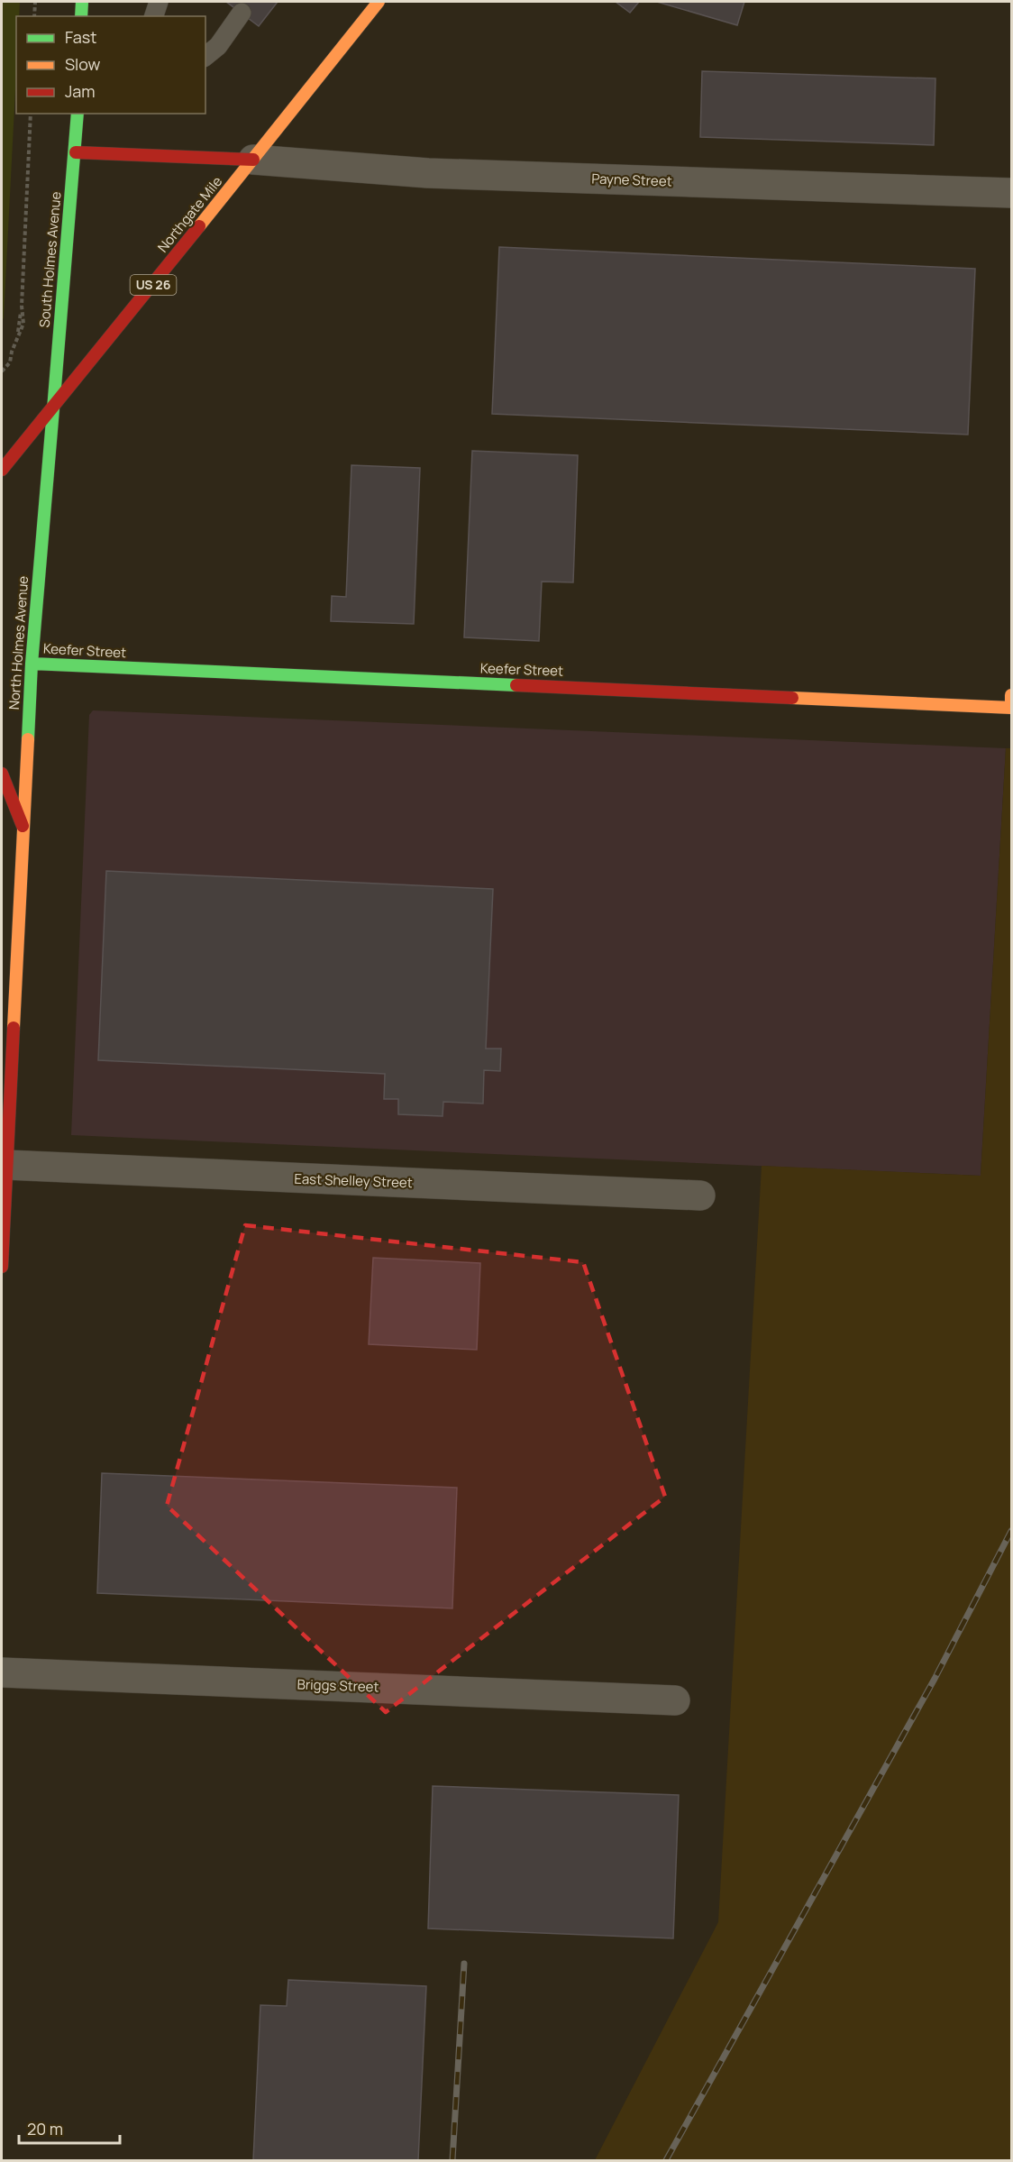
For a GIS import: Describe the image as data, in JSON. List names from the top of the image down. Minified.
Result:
{"streets":{"main road":["Northgate Mile","South Holmes Avenue","US 26","North Holmes Avenue","Keefer Street"],"street":["Payne Street","East Shelley Street","Briggs Street"]},"crossings":[["Payne Street","Northgate Mile"],["Northgate Mile","South Holmes Avenue"],["Northgate Mile","North Holmes Avenue"],["South Holmes Avenue","North Holmes Avenue"],["North Holmes Avenue","Keefer Street"],["North Holmes Avenue","East Shelley Street"]],"legend":["Fast","Slow","Jam"],"scale_bar":"20 m"}
